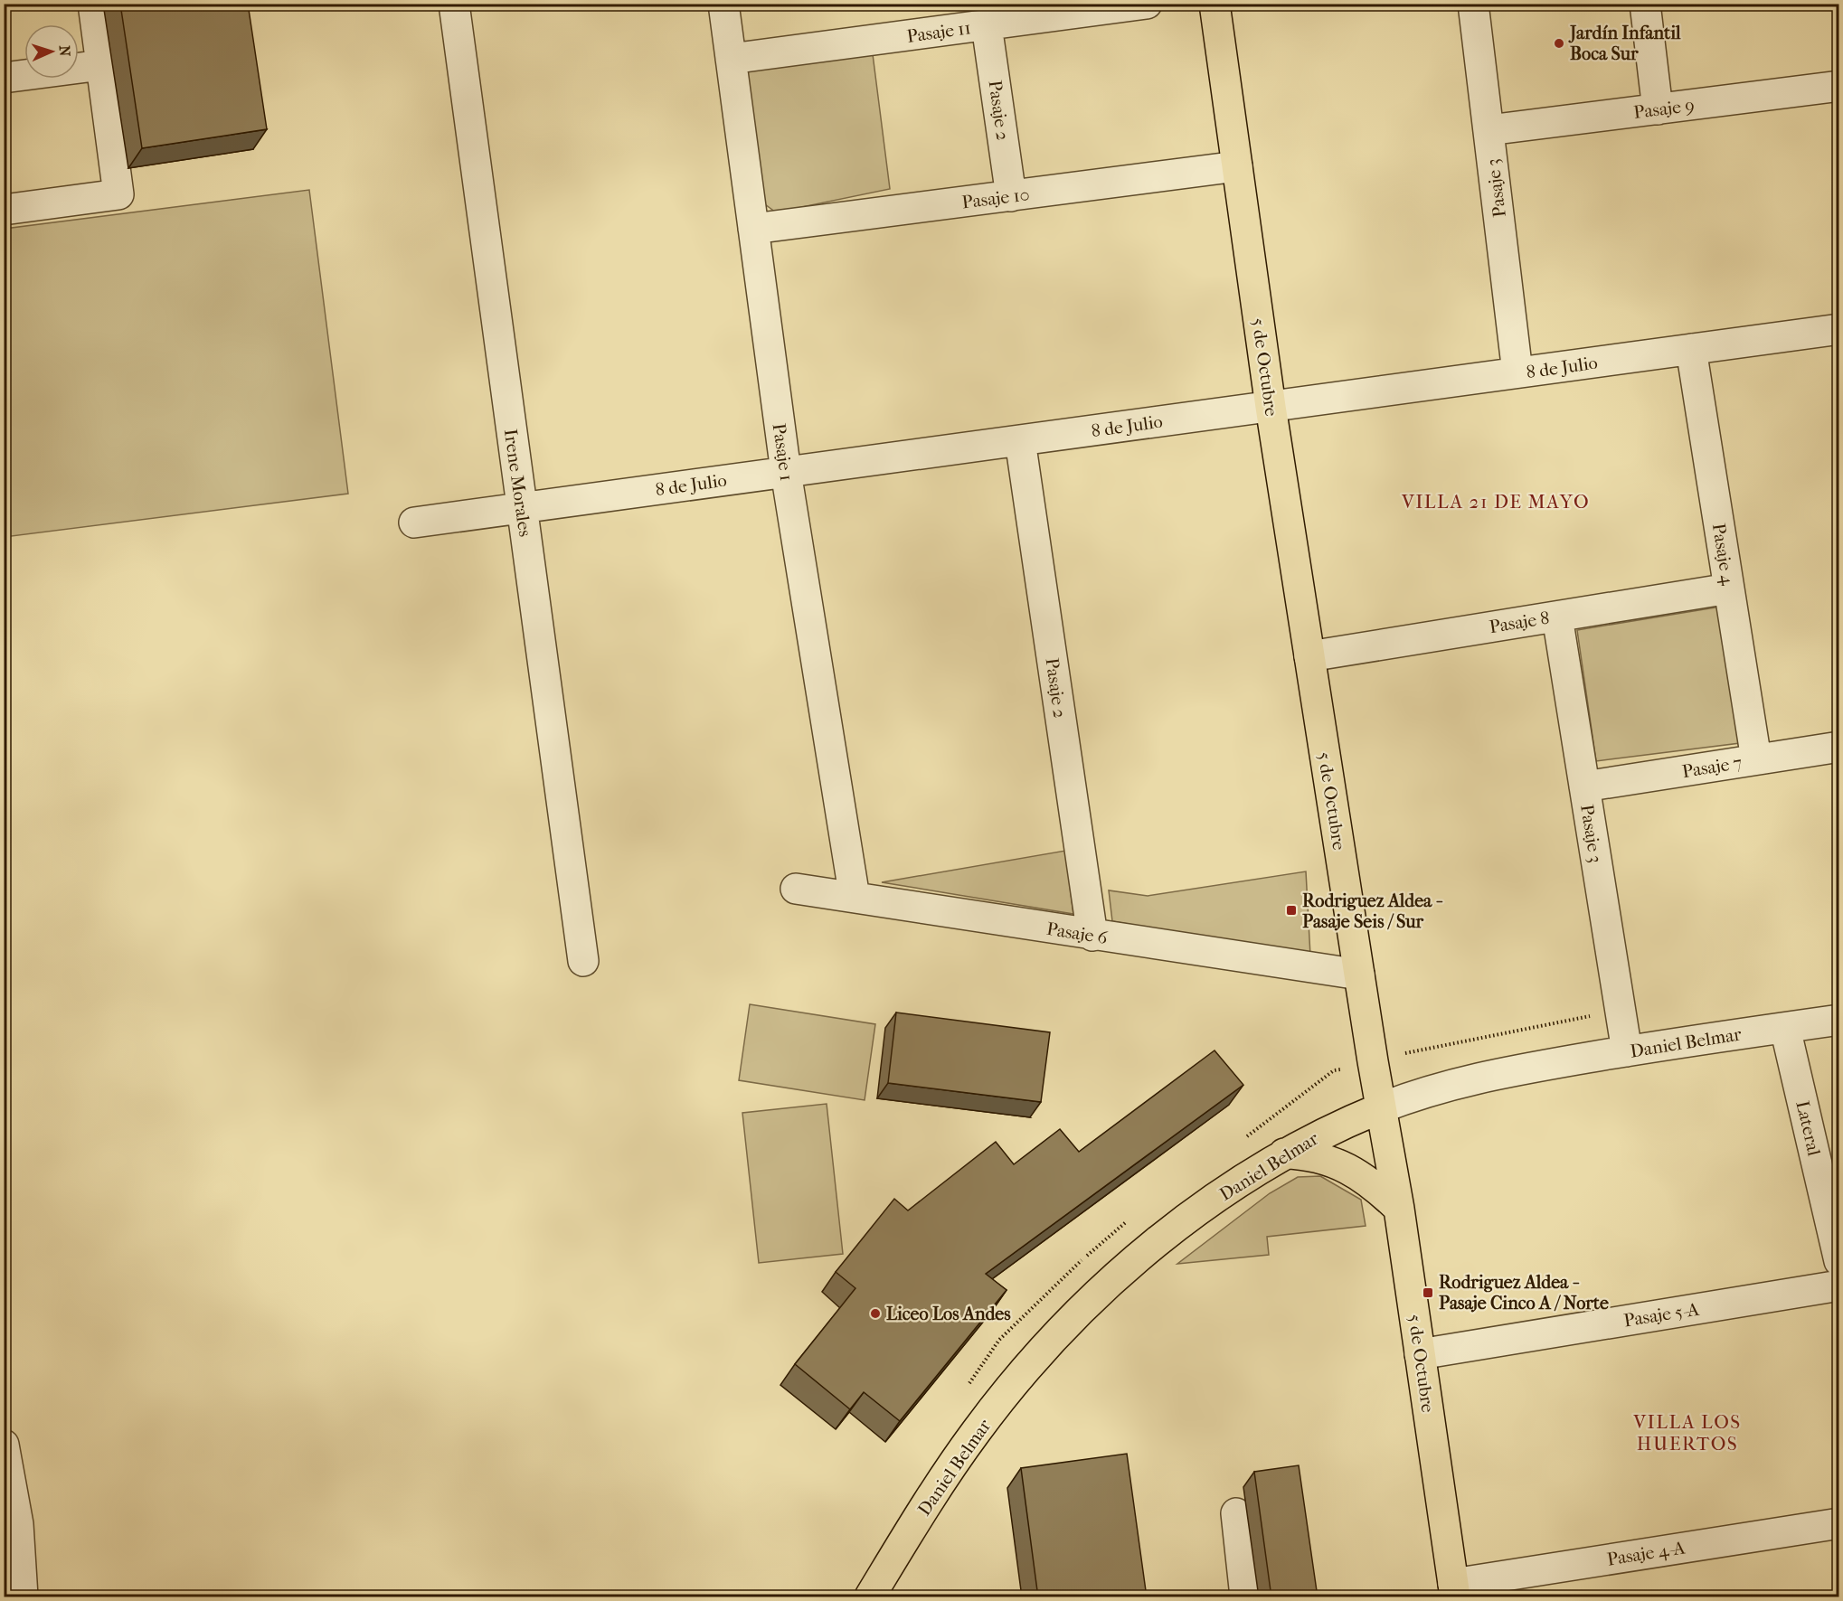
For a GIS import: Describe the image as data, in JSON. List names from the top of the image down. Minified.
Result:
{"streets":{"main road":["5 de Octubre","Daniel Belmar"],"street":["Pasaje 11","Pasaje 9","Pasaje 2","Pasaje 3","Pasaje 10","8 de Julio","Pasaje 1","Irene Morales","Pasaje 4","Pasaje 8","Pasaje 7","Pasaje 6","Lateral","Pasaje 5-A","Pasaje 4-A"]},"crossings":[["Pasaje 11","Pasaje 2"],["Pasaje 11","Pasaje 1"],["Pasaje 9","Pasaje 3"],["Pasaje 2","Pasaje 10"],["Pasaje 2","8 de Julio"],["Pasaje 2","Pasaje 6"],["Pasaje 3","8 de Julio"],["Pasaje 3","Pasaje 8"],["Pasaje 3","Pasaje 7"],["Pasaje 3","Daniel Belmar"],["Pasaje 10","5 de Octubre"],["Pasaje 10","Pasaje 1"],["5 de Octubre","8 de Julio"],["5 de Octubre","Pasaje 8"],["5 de Octubre","Pasaje 6"],["5 de Octubre","Daniel Belmar"],["5 de Octubre","Pasaje 5-A"],["5 de Octubre","Pasaje 4-A"],["8 de Julio","Pasaje 1"],["8 de Julio","Irene Morales"],["8 de Julio","Pasaje 4"],["Pasaje 1","Pasaje 6"],["Pasaje 4","Pasaje 8"],["Pasaje 4","Pasaje 7"],["Daniel Belmar","Lateral"]],"districts":["VILLA 21 DE MAYO","VILLA LOS HUERTOS"],"places":{"other":["Jardín Infantil Boca Sur","Liceo Los Andes"],"transit":["Rodriguez Aldea - Pasaje Seis / Sur","Rodriguez Aldea - Pasaje Cinco A / Norte"]},"north":"right"}
